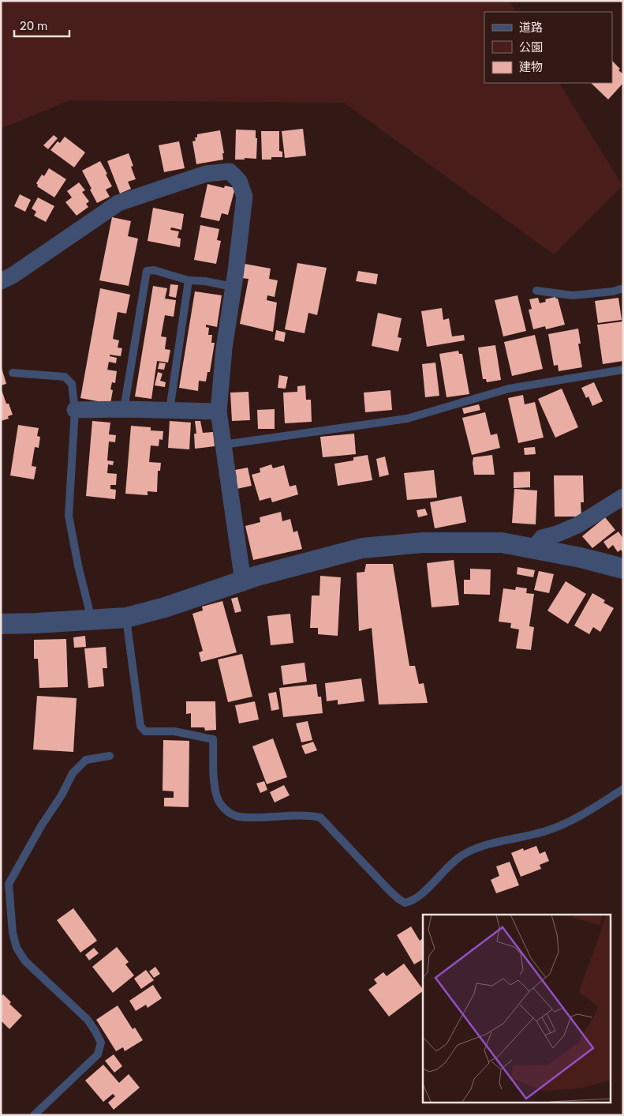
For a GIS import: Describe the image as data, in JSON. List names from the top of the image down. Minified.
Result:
{"legend":["道路","公園","建物"],"scale_bar":"20 m"}
